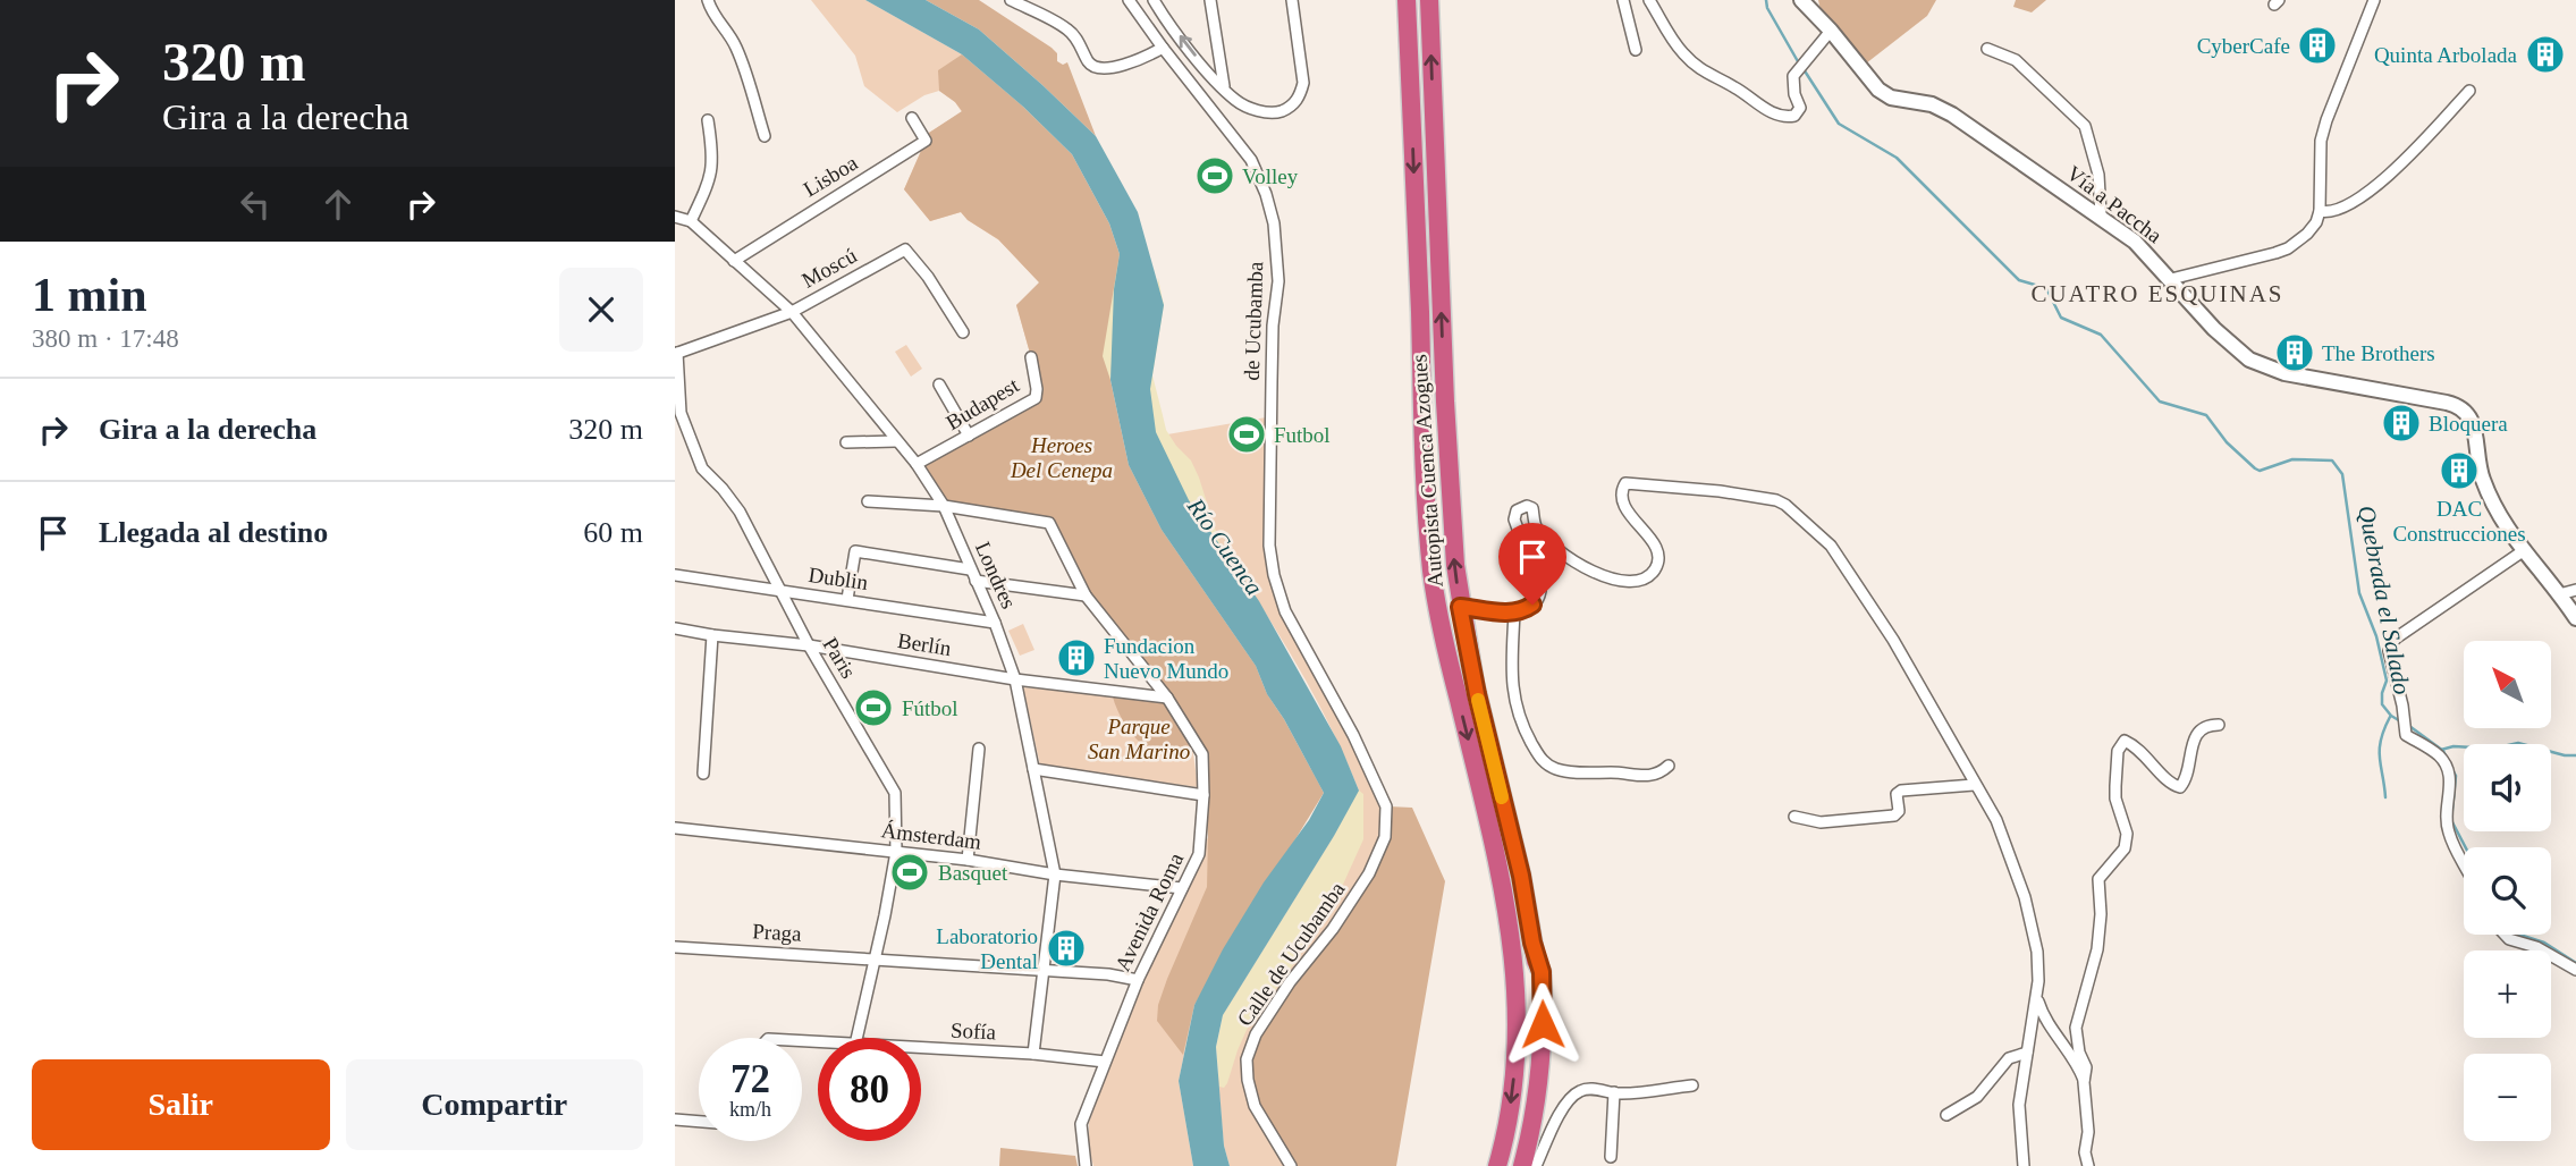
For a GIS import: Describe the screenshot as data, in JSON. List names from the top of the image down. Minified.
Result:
{"streets":{"highway":["Autopista Cuenca Azogues"],"main road":["Vía a Paccha"],"street":["Lisboa","Moscú","de Ucubamba","Budapest","Londres","Dublin","Berlín","Paris","Ámsterdam","Avenida Roma","Praga","Calle de Ucubamba","Sofía"]},"crossings":[["Lisboa","Londres"],["Moscú","Londres"],["Moscú","Paris"],["de Ucubamba","Calle de Ucubamba"],["Budapest","Londres"],["Londres","Dublin"],["Londres","Berlín"],["Londres","Ámsterdam"],["Londres","Avenida Roma"],["Londres","Praga"],["Londres","Sofía"],["Dublin","Paris"],["Berlín","Paris"],["Berlín","Avenida Roma"],["Paris","Ámsterdam"],["Paris","Praga"],["Ámsterdam","Avenida Roma"],["Avenida Roma","Praga"],["Avenida Roma","Sofía"]],"districts":["CUATRO ESQUINAS"],"water":["Río Cuenca","Quebrada el Salado"],"parks":["Heroes Del Cenepa","Parque San Marino"],"places":{"building":["CyberCafe","Quinta Arbolada","The Brothers","Bloquera","DAC Construcciones","Fundacion Nuevo Mundo","Laboratorio Dental"],"sports":["Volley","Futbol","Fútbol","Basquet"]},"north":"top left","page":{"turn":["320 m","Gira a la derecha"],"heading":["1 min","380 m · 17:48"],"list":[{"name":"Gira a la derecha","value":"320 m"},{"name":"Llegada al destino","value":"60 m"}],"map_buttons":["+","−"],"speed":"72 km/h","limit":"80","buttons":["Salir","Compartir"]}}
